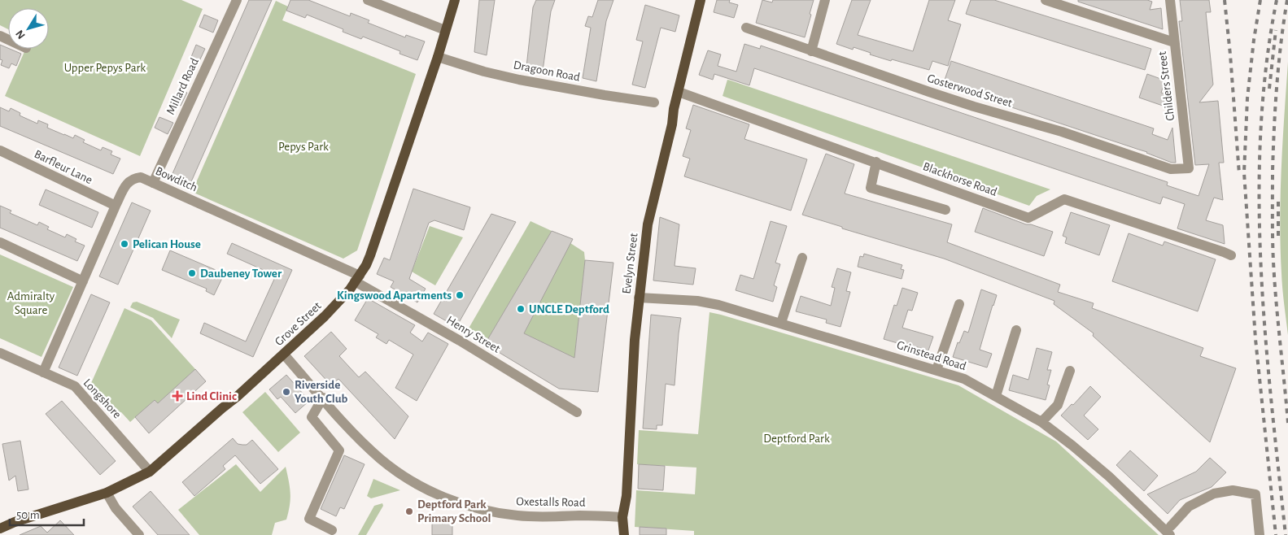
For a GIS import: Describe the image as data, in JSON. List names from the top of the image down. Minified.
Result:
{"streets":{"main road":["Evelyn Street","Grove Street"],"street":["Dragoon Road","Millard Road","Childers Street","Gosterwood Street","Barfleur Lane","Bowditch","Blackhorse Road","Henry Street","Grinstead Road","Longshore","Oxestalls Road"]},"crossings":[["Dragoon Road","Grove Street"],["Millard Road","Bowditch"],["Childers Street","Gosterwood Street"],["Barfleur Lane","Bowditch"],["Bowditch","Grove Street"],["Bowditch","Henry Street"],["Bowditch","Longshore"],["Blackhorse Road","Evelyn Street"],["Evelyn Street","Grinstead Road"],["Evelyn Street","Oxestalls Road"],["Grove Street","Henry Street"],["Grove Street","Longshore"],["Grove Street","Oxestalls Road"]],"parks":["Upper Pepys Park","Pepys Park","Admiralty Square","Deptford Park"],"places":{"other":["Pelican House","Daubeney Tower","Kingswood Apartments","UNCLE Deptford","Riverside Youth Club","Deptford Park Primary School"],"health":["Lind Clinic"]},"scale_bar":"50 m","north":"bottom left"}
